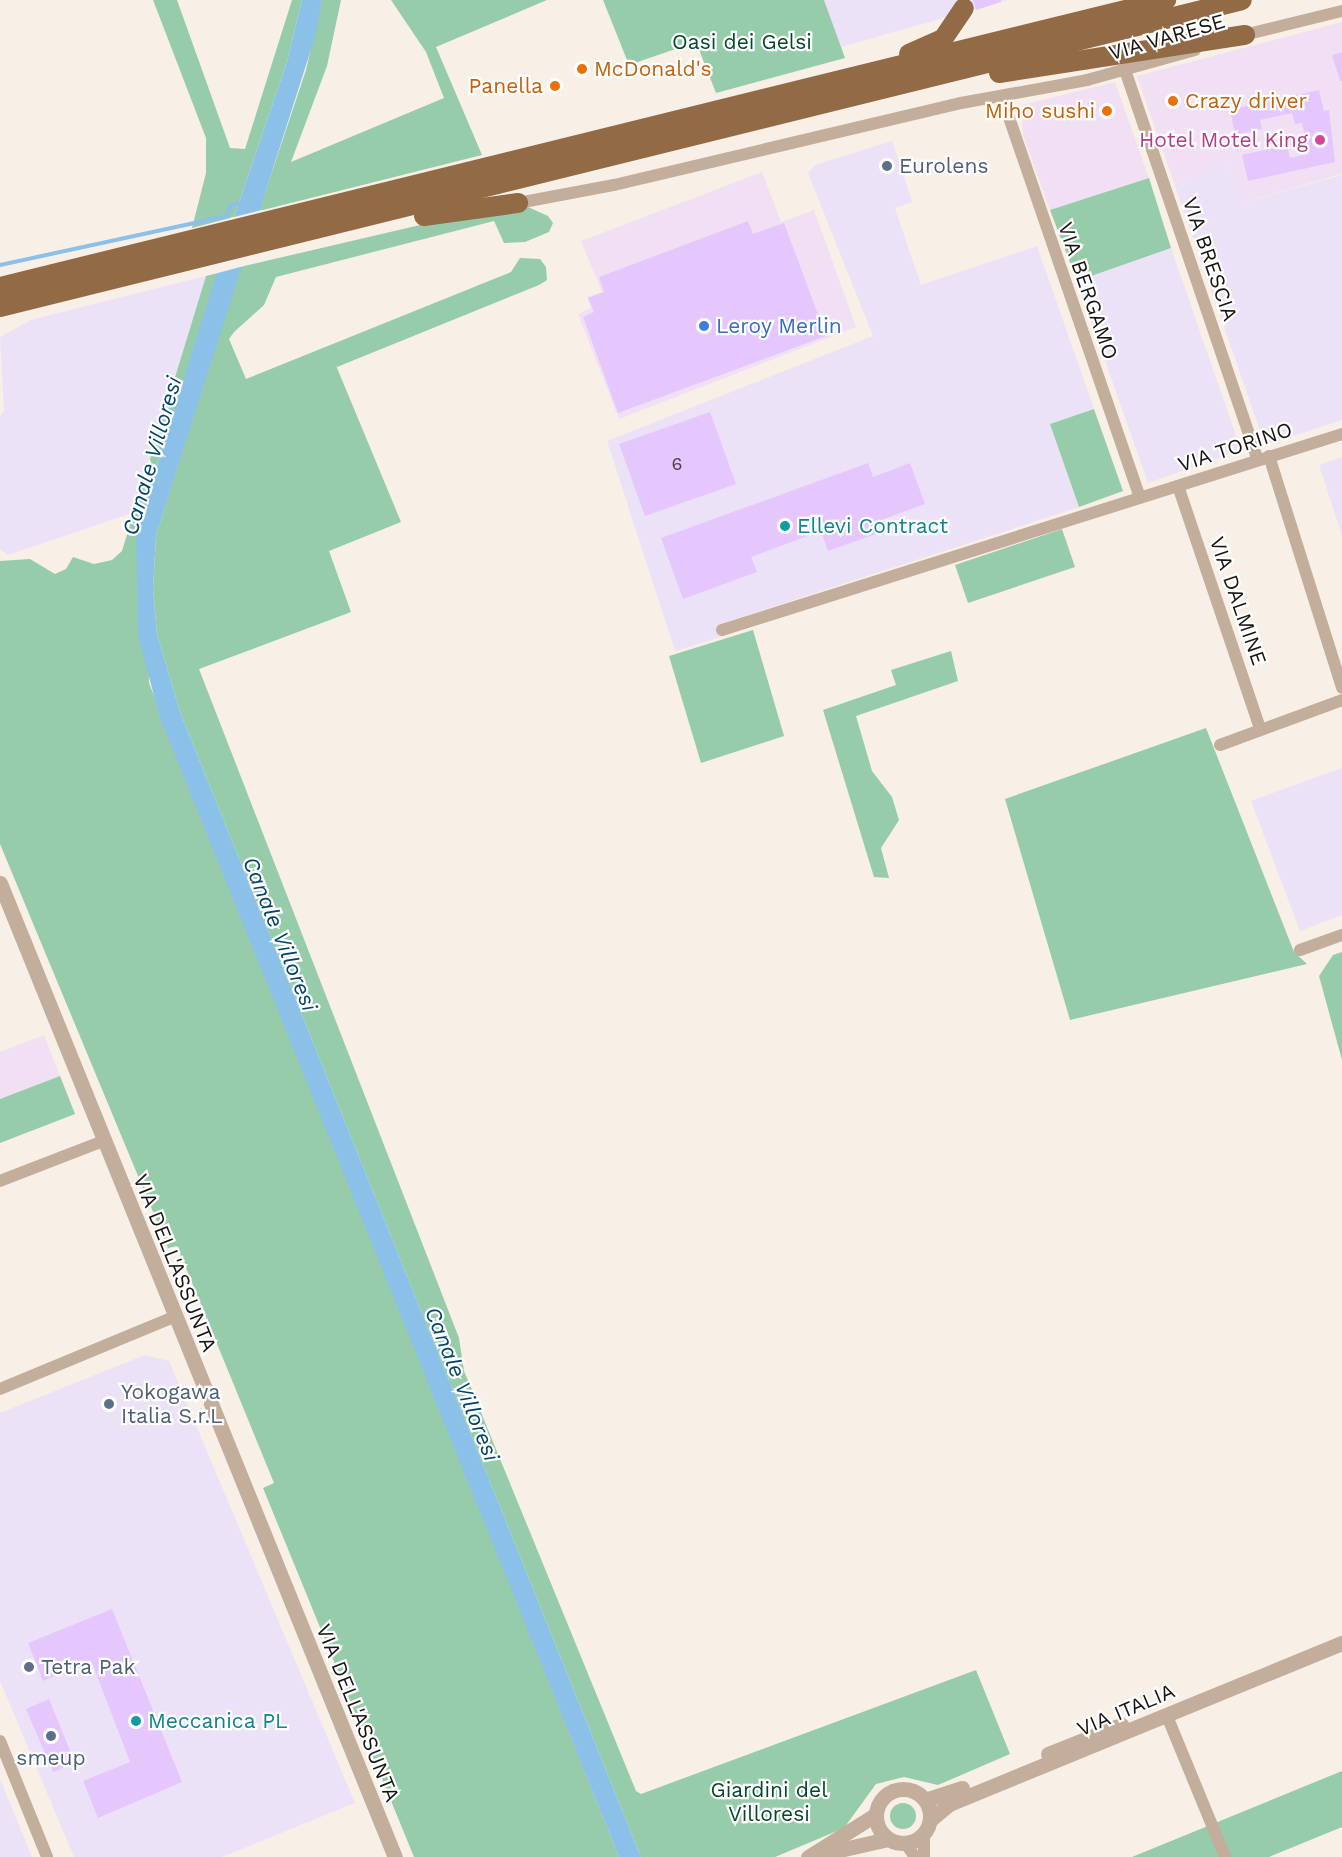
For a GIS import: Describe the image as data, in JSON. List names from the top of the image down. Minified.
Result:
{"streets":{"street":["VIA VARESE","VIA BRESCIA","VIA BERGAMO","VIA TORINO","VIA DALMINE","VIA DELL'ASSUNTA","VIA ITALIA"]},"crossings":[["VIA VARESE","VIA BRESCIA"],["VIA VARESE","VIA BERGAMO"],["VIA BRESCIA","VIA TORINO"],["VIA BERGAMO","VIA TORINO"],["VIA TORINO","VIA DALMINE"]],"water":["Canale Villoresi"],"parks":["Oasi dei Gelsi","Giardini del Villoresi"],"places":["McDonald's","Panella","Crazy driver","Miho sushi","Hotel Motel King","Eurolens","Leroy Merlin","Ellevi Contract","Yokogawa Italia S.r.L","Tetra Pak","Meccanica PL","smeup"],"house_numbers":["6"]}
